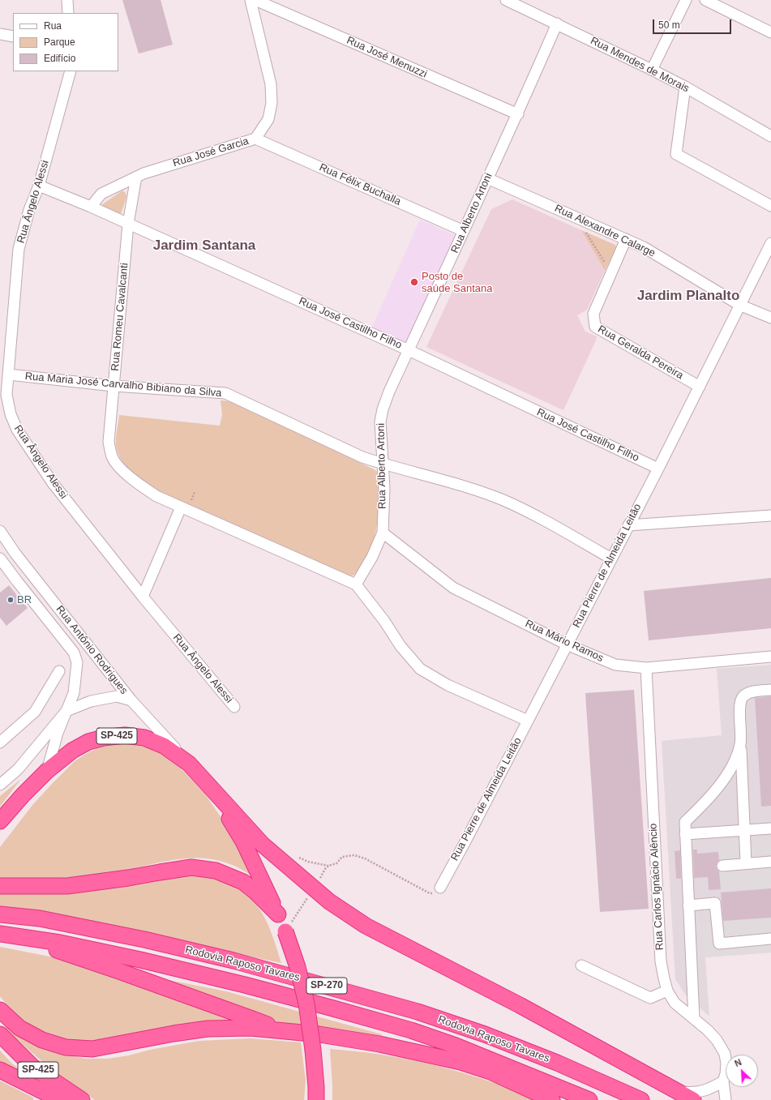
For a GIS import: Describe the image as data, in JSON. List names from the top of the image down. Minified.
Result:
{"streets":{"highway":["SP-425","Rodovia Raposo Tavares","SP-270"],"street":["Rua José Menuzzi","Rua Mendes de Morais","Rua José Garcia","Rua Félix Buchalla","Rua Ângelo Alessi","Rua Alberto Artoni","Rua Alexandre Calarge","Rua Romeu Cavalcanti","Rua José Castilho Filho","Rua Geralda Pereira","Rua Maria José Carvalho Bibiano da Silva","Rua Pierre de Almeida Leitão","Rua Mário Ramos","Rua Antônio Rodrigues","Rua Carlos Ignácio Alêncio"]},"crossings":[["Rua José Menuzzi","Rua Alberto Artoni"],["Rua Mendes de Morais","Rua Alberto Artoni"],["Rua José Garcia","Rua Félix Buchalla"],["Rua José Garcia","Rua Romeu Cavalcanti"],["Rua José Garcia","Rua José Castilho Filho"],["Rua Félix Buchalla","Rua Alberto Artoni"],["Rua Ângelo Alessi","Rua José Castilho Filho"],["Rua Ângelo Alessi","Rua Maria José Carvalho Bibiano da Silva"],["Rua Alberto Artoni","Rua Alexandre Calarge"],["Rua Alberto Artoni","Rua José Castilho Filho"],["Rua Alberto Artoni","Rua Maria José Carvalho Bibiano da Silva"],["Rua Alberto Artoni","Rua Mário Ramos"],["Rua Alexandre Calarge","Rua Geralda Pereira"],["Rua Alexandre Calarge","Rua Pierre de Almeida Leitão"],["Rua Romeu Cavalcanti","Rua José Castilho Filho"],["Rua Romeu Cavalcanti","Rua Maria José Carvalho Bibiano da Silva"],["Rua José Castilho Filho","Rua Pierre de Almeida Leitão"],["Rua Geralda Pereira","Rua Pierre de Almeida Leitão"],["Rua Maria José Carvalho Bibiano da Silva","Rua Pierre de Almeida Leitão"],["Rua Pierre de Almeida Leitão","Rua Mário Ramos"],["Rua Mário Ramos","Rua Carlos Ignácio Alêncio"],["Rua Antônio Rodrigues","SP-425"]],"districts":["Jardim Santana","Jardim Planalto"],"places":["Posto de saúde Santana","BR"],"legend":["Rua","Parque","Edifício"],"scale_bar":"50 m","north":"top left"}
